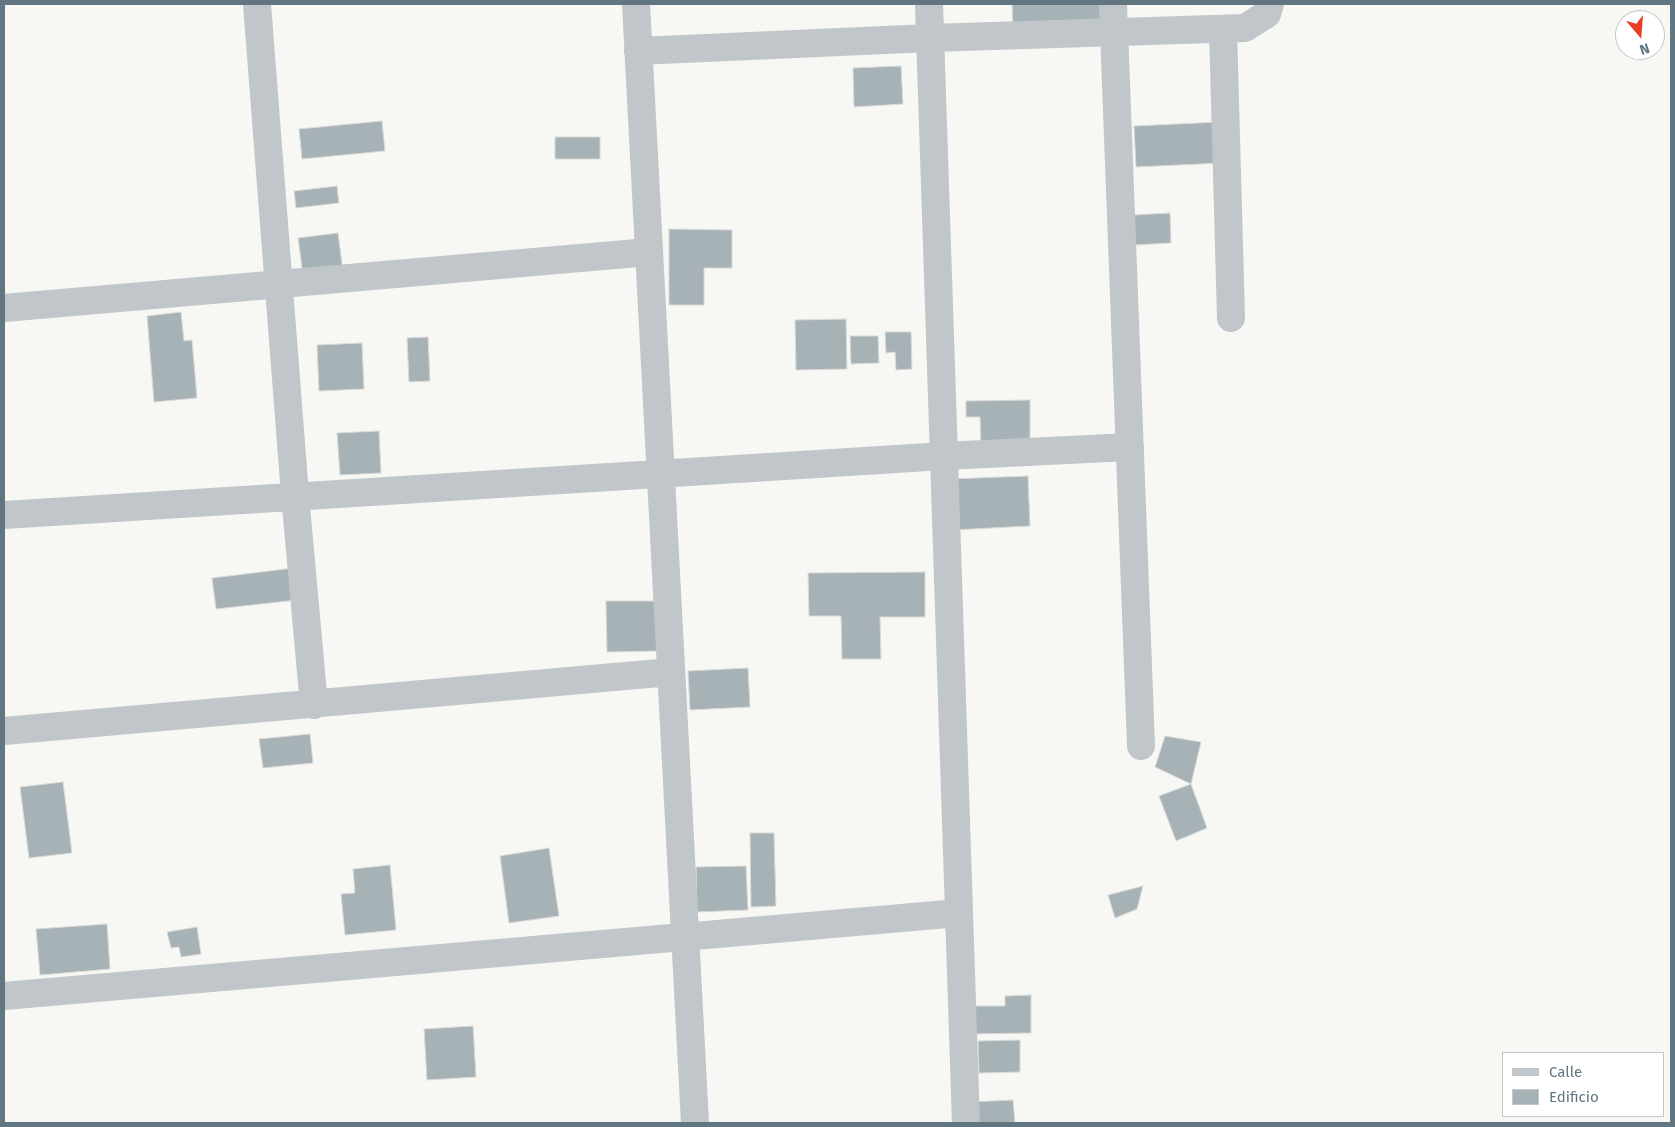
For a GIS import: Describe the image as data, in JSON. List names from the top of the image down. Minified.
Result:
{"legend":["Calle","Edificio"],"north":"bottom"}
